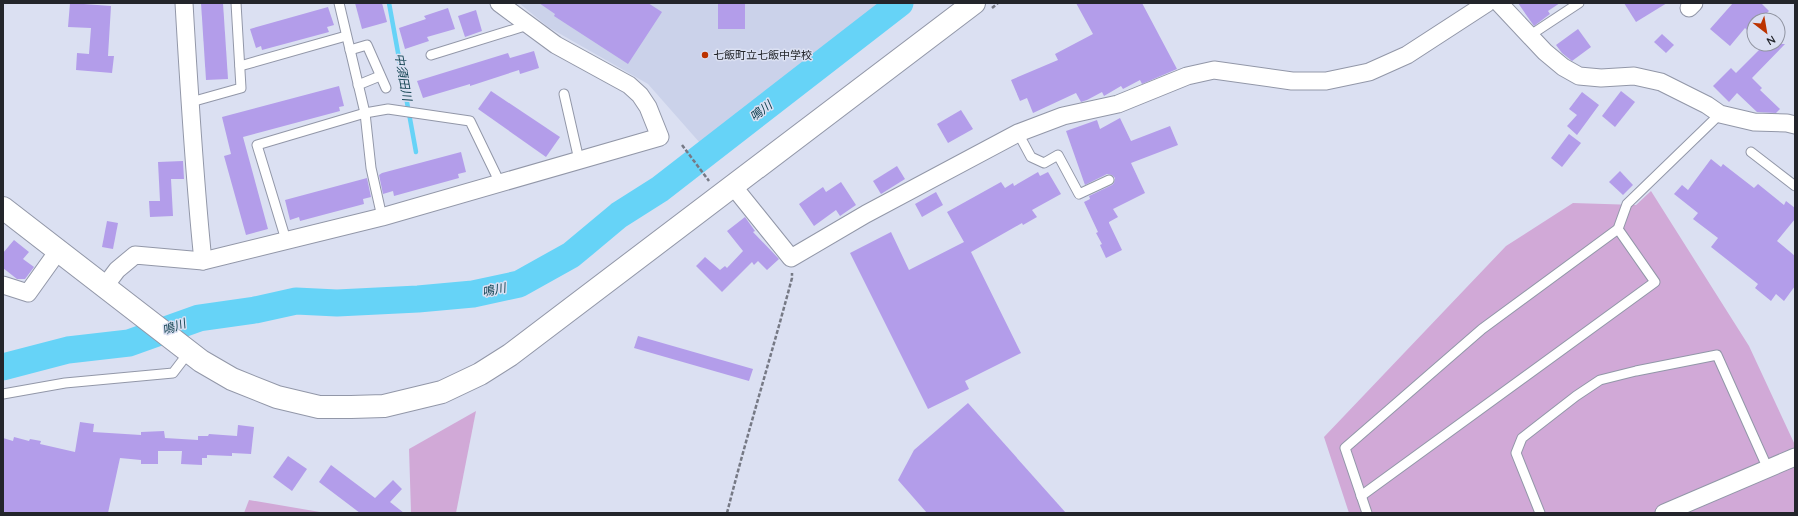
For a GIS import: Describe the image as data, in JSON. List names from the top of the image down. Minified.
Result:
{"water":["中須田川","鳴川"],"places":["七飯町立七飯中学校"],"north":"bottom right"}
